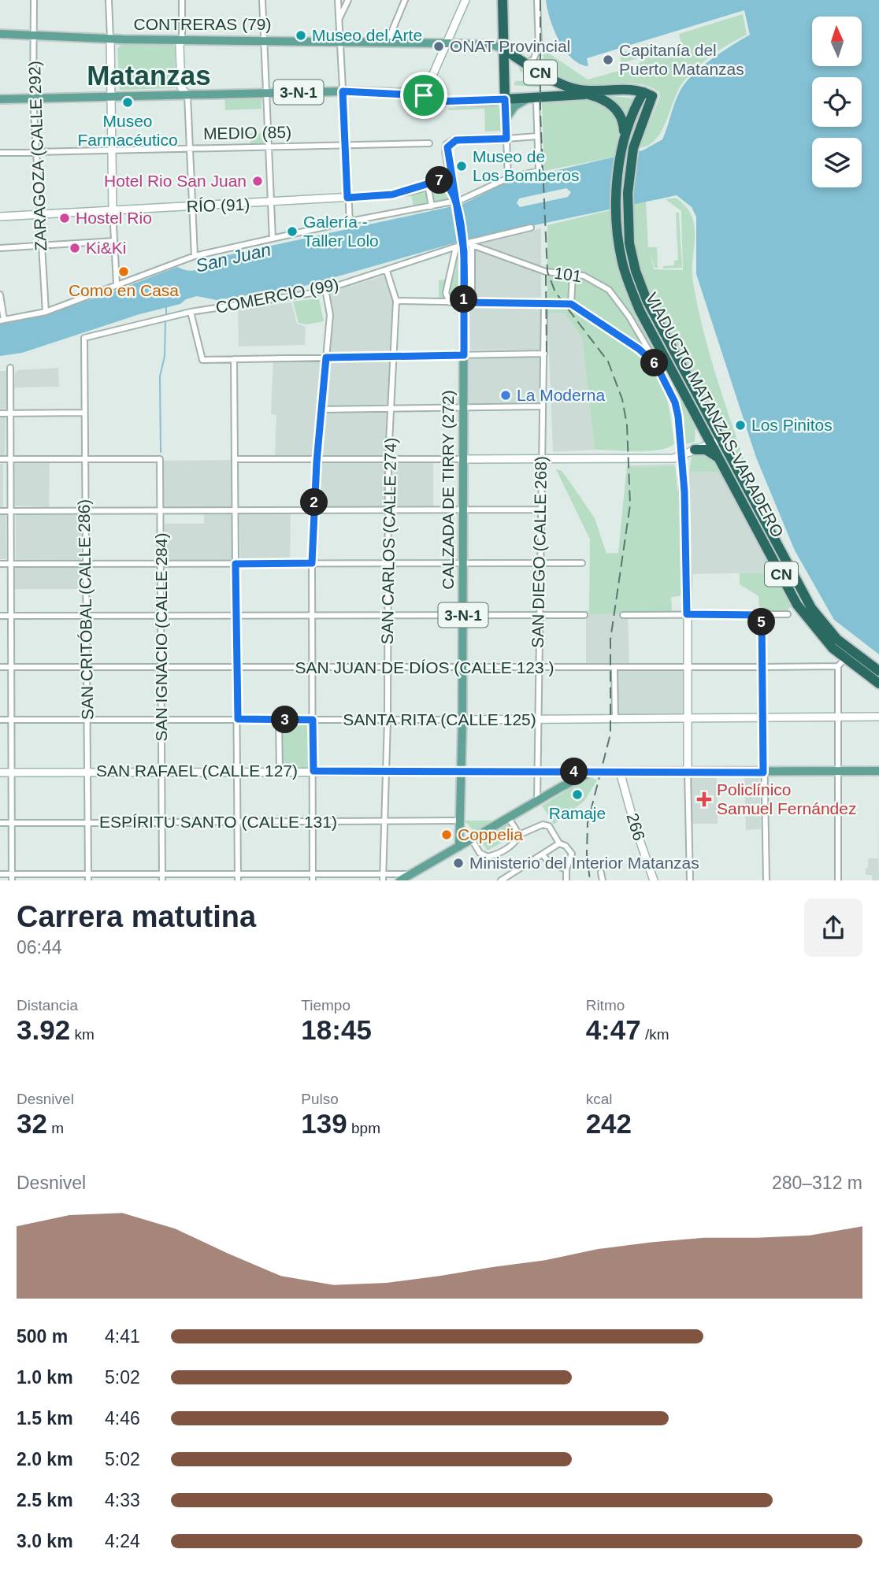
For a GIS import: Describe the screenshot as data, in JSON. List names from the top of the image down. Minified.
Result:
{"streets":{"highway":["CN","VIADUCTO MATANZAS-VARADERO"],"main road":["CONTRERAS (79)","3-N-1","CALZADA DE TIRRY (272)"],"street":["MEDIO (85)","ZARAGOZA (CALLE 292)","RÍO (91)","101","COMERCIO (99)","SAN CARLOS (CALLE 274)","SAN DIEGO (CALLE 268)","SAN CRITÓBAL (CALLE 286)","SAN IGNACIO (CALLE 284)","SAN JUAN DE DÍOS (CALLE 123 )","SANTA RITA (CALLE 125)","SAN RAFAEL (CALLE 127)","ESPÍRITU SANTO (CALLE 131)","266"]},"crossings":[["CONTRERAS (79)","CN"],["CONTRERAS (79)","3-N-1"],["CONTRERAS (79)","ZARAGOZA (CALLE 292)"],["CN","3-N-1"],["CN","VIADUCTO MATANZAS-VARADERO"],["3-N-1","ZARAGOZA (CALLE 292)"],["3-N-1","101"],["3-N-1","COMERCIO (99)"],["3-N-1","CALZADA DE TIRRY (272)"],["3-N-1","ESPÍRITU SANTO (CALLE 131)"],["MEDIO (85)","ZARAGOZA (CALLE 292)"],["ZARAGOZA (CALLE 292)","RÍO (91)"],["101","COMERCIO (99)"],["101","CALZADA DE TIRRY (272)"],["COMERCIO (99)","CALZADA DE TIRRY (272)"],["COMERCIO (99)","SAN CARLOS (CALLE 274)"],["COMERCIO (99)","SAN CRITÓBAL (CALLE 286)"],["VIADUCTO MATANZAS-VARADERO","SAN JUAN DE DÍOS (CALLE 123 )"],["CALZADA DE TIRRY (272)","SAN JUAN DE DÍOS (CALLE 123 )"],["CALZADA DE TIRRY (272)","SANTA RITA (CALLE 125)"],["CALZADA DE TIRRY (272)","SAN RAFAEL (CALLE 127)"],["CALZADA DE TIRRY (272)","ESPÍRITU SANTO (CALLE 131)"],["SAN CARLOS (CALLE 274)","SAN JUAN DE DÍOS (CALLE 123 )"],["SAN CARLOS (CALLE 274)","SANTA RITA (CALLE 125)"],["SAN CARLOS (CALLE 274)","SAN RAFAEL (CALLE 127)"],["SAN CARLOS (CALLE 274)","ESPÍRITU SANTO (CALLE 131)"],["SAN DIEGO (CALLE 268)","SAN JUAN DE DÍOS (CALLE 123 )"],["SAN DIEGO (CALLE 268)","SANTA RITA (CALLE 125)"],["SAN DIEGO (CALLE 268)","SAN RAFAEL (CALLE 127)"],["SAN CRITÓBAL (CALLE 286)","SAN IGNACIO (CALLE 284)"],["SAN CRITÓBAL (CALLE 286)","SAN JUAN DE DÍOS (CALLE 123 )"],["SAN CRITÓBAL (CALLE 286)","SANTA RITA (CALLE 125)"],["SAN CRITÓBAL (CALLE 286)","SAN RAFAEL (CALLE 127)"],["SAN CRITÓBAL (CALLE 286)","ESPÍRITU SANTO (CALLE 131)"],["SAN IGNACIO (CALLE 284)","SAN JUAN DE DÍOS (CALLE 123 )"],["SAN IGNACIO (CALLE 284)","SANTA RITA (CALLE 125)"],["SAN IGNACIO (CALLE 284)","SAN RAFAEL (CALLE 127)"],["SAN IGNACIO (CALLE 284)","ESPÍRITU SANTO (CALLE 131)"]],"districts":["Matanzas"],"water":["San Juan"],"places":{"other":["Museo del Arte","ONAT Provincial","Capitanía del Puerto Matanzas","Museo Farmacéutico","Museo de Los Bomberos","Hotel Rio San Juan","Hostel Rio","Galería - Taller Lolo","Ki&Ki","Como en Casa","La Moderna","Los Pinitos","Ramaje","Coppelia","Ministerio del Interior Matanzas"],"health":["Policlínico Samuel Fernández"]},"north":"top","page":{"pins":["7","1","6","2","5","3","4"],"heading":["Carrera matutina","06:44"],"stats":[["Distancia","3.92 km"],["Tiempo","18:45"],["Ritmo","4:47 /km"],["Desnivel","32 m"],["Pulso","139 bpm"],["kcal","242"]],"chart":["Desnivel","280–312 m"],"list":[{"name":"500 m","note":"4:41"},{"name":"1.0 km","note":"5:02"},{"name":"1.5 km","note":"4:46"},{"name":"2.0 km","note":"5:02"},{"name":"2.5 km","note":"4:33"},{"name":"3.0 km","note":"4:24"}]}}
